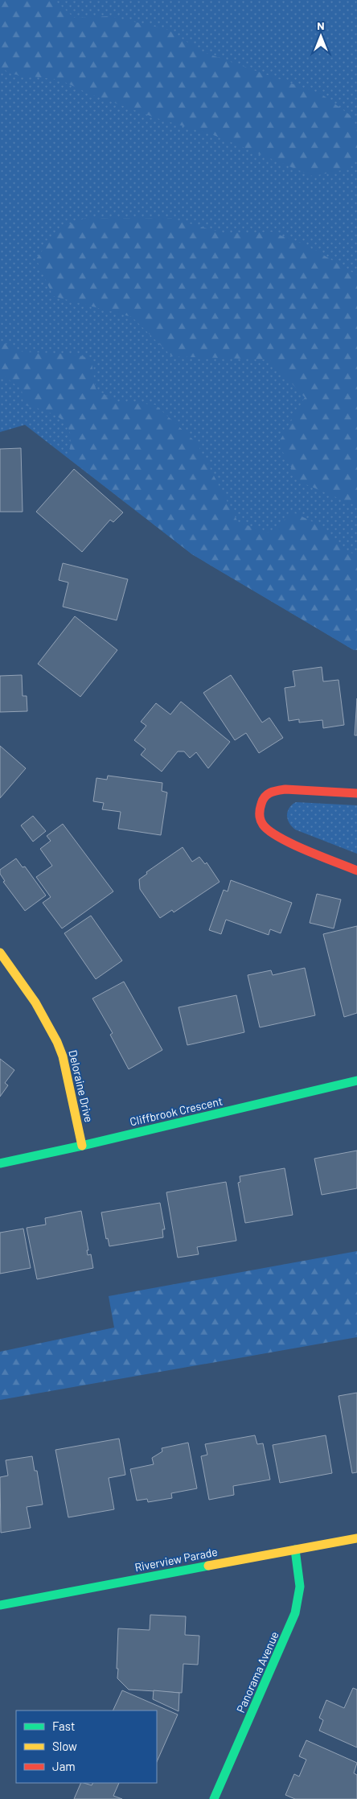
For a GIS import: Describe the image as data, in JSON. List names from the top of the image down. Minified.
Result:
{"streets":{"street":["Deloraine Drive","Cliffbrook Crescent","Riverview Parade","Panorama Avenue"]},"crossings":[["Deloraine Drive","Cliffbrook Crescent"],["Riverview Parade","Panorama Avenue"]],"legend":["Fast","Slow","Jam"],"north":"top"}
